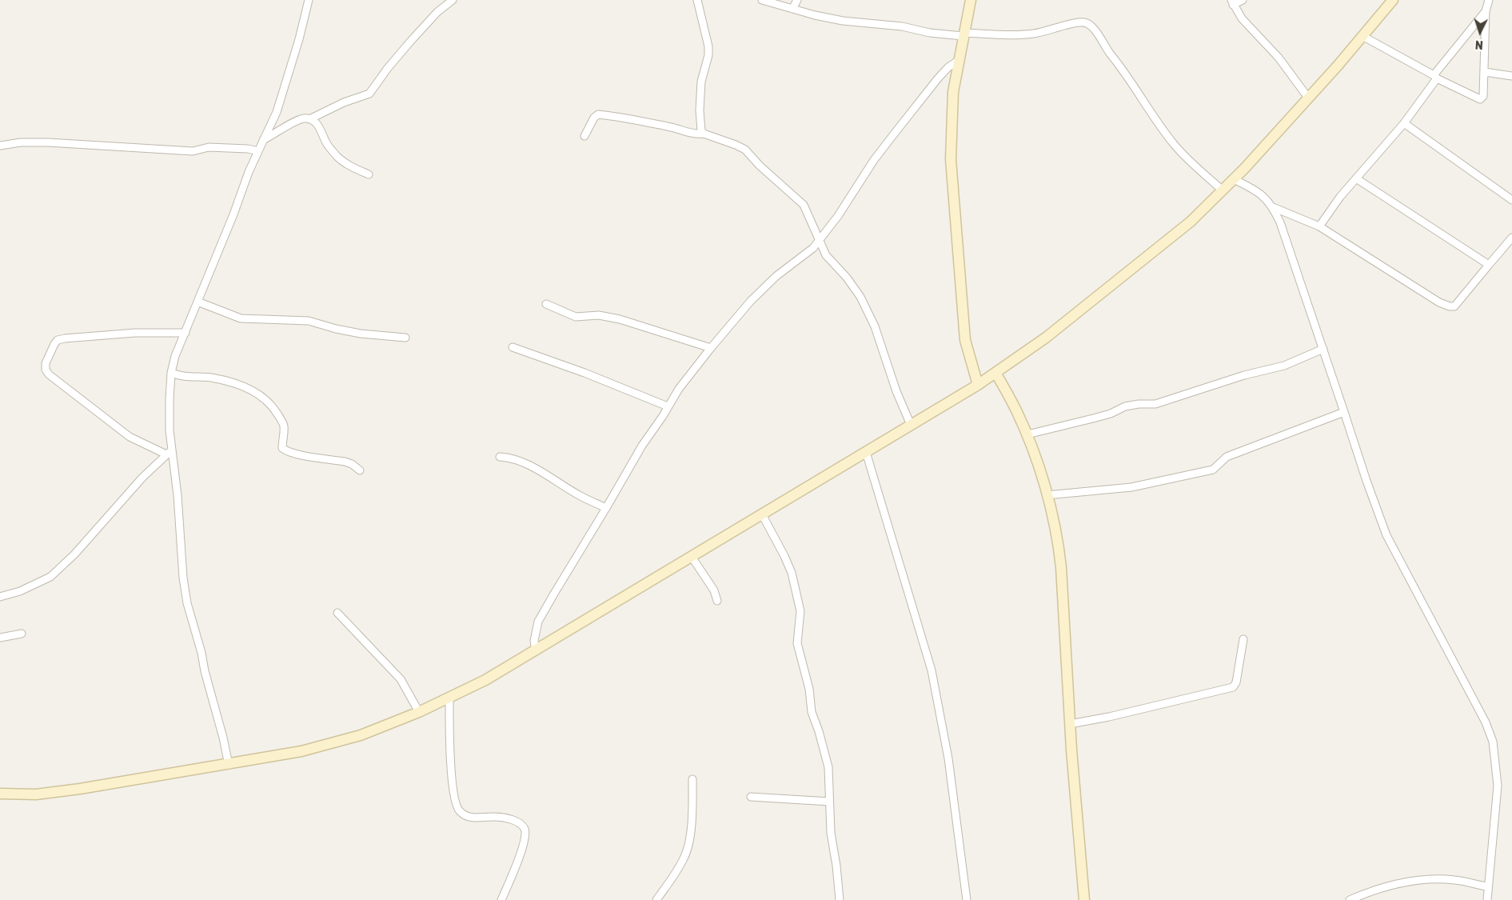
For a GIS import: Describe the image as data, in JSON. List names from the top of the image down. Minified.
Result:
{"north":"bottom"}
